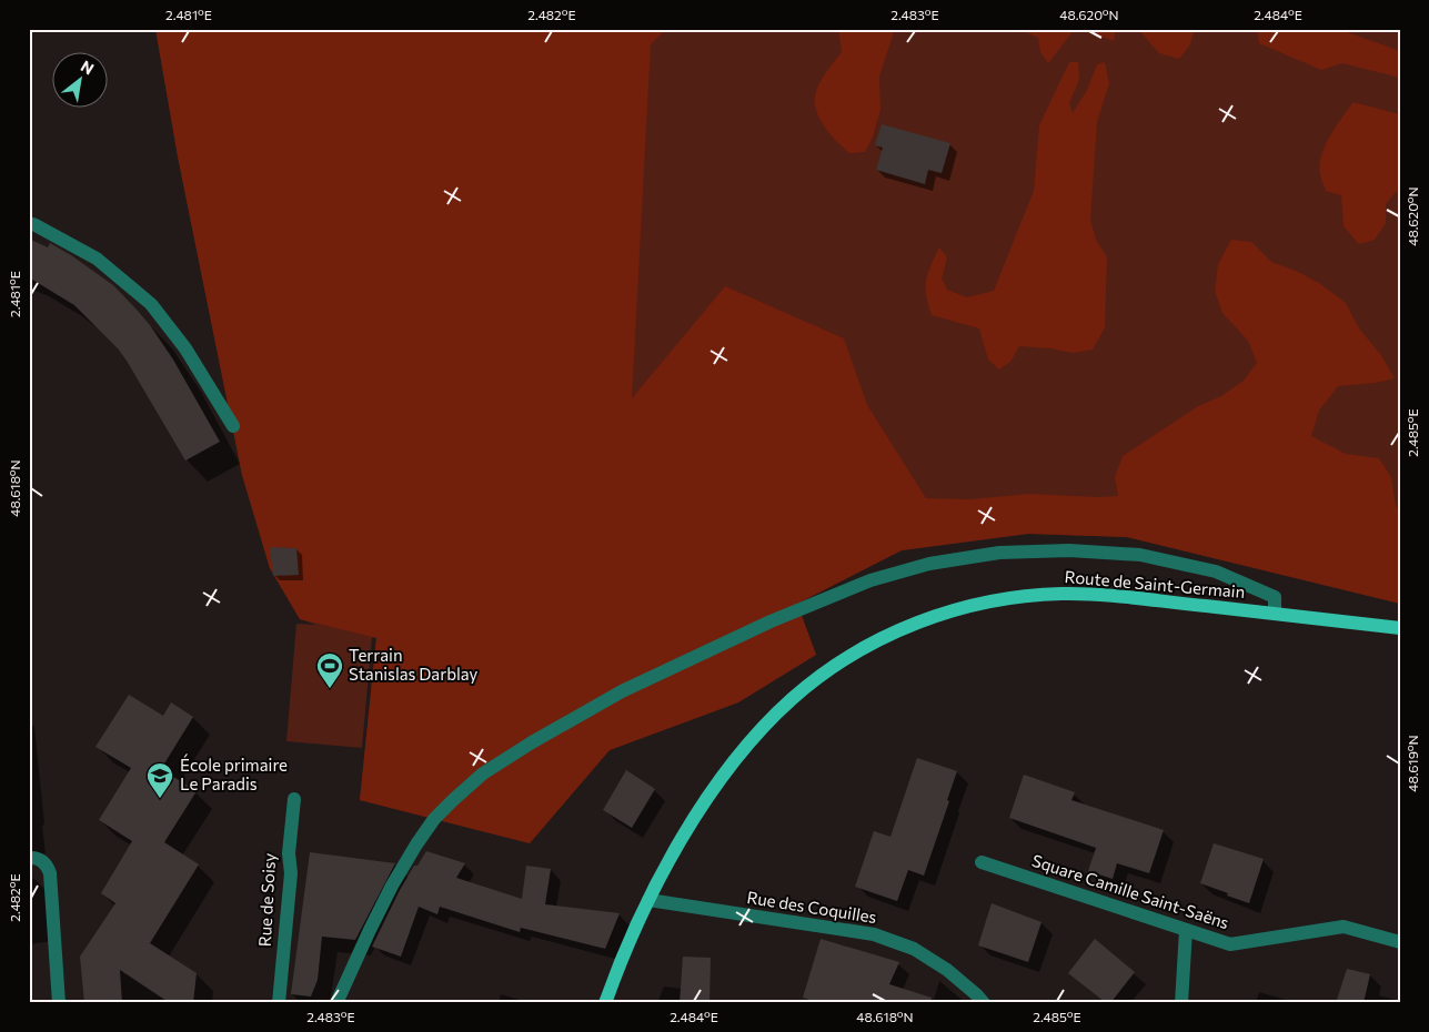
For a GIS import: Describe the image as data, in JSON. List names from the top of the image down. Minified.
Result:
{"streets":{"main road":["Route de Saint-Germain"],"street":["Square Camille Saint-Saëns","Rue de Soisy","Rue des Coquilles"]},"crossings":[["Route de Saint-Germain","Rue des Coquilles"]],"places":{"sports":["Terrain Stanislas Darblay"],"school or university":["École primaire Le Paradis"]},"north":"top right","coordinates":["2.481°E","2.482°E","2.483°E","48.620°N","2.484°E","2.485°E","48.618°N","48.619°N"]}
